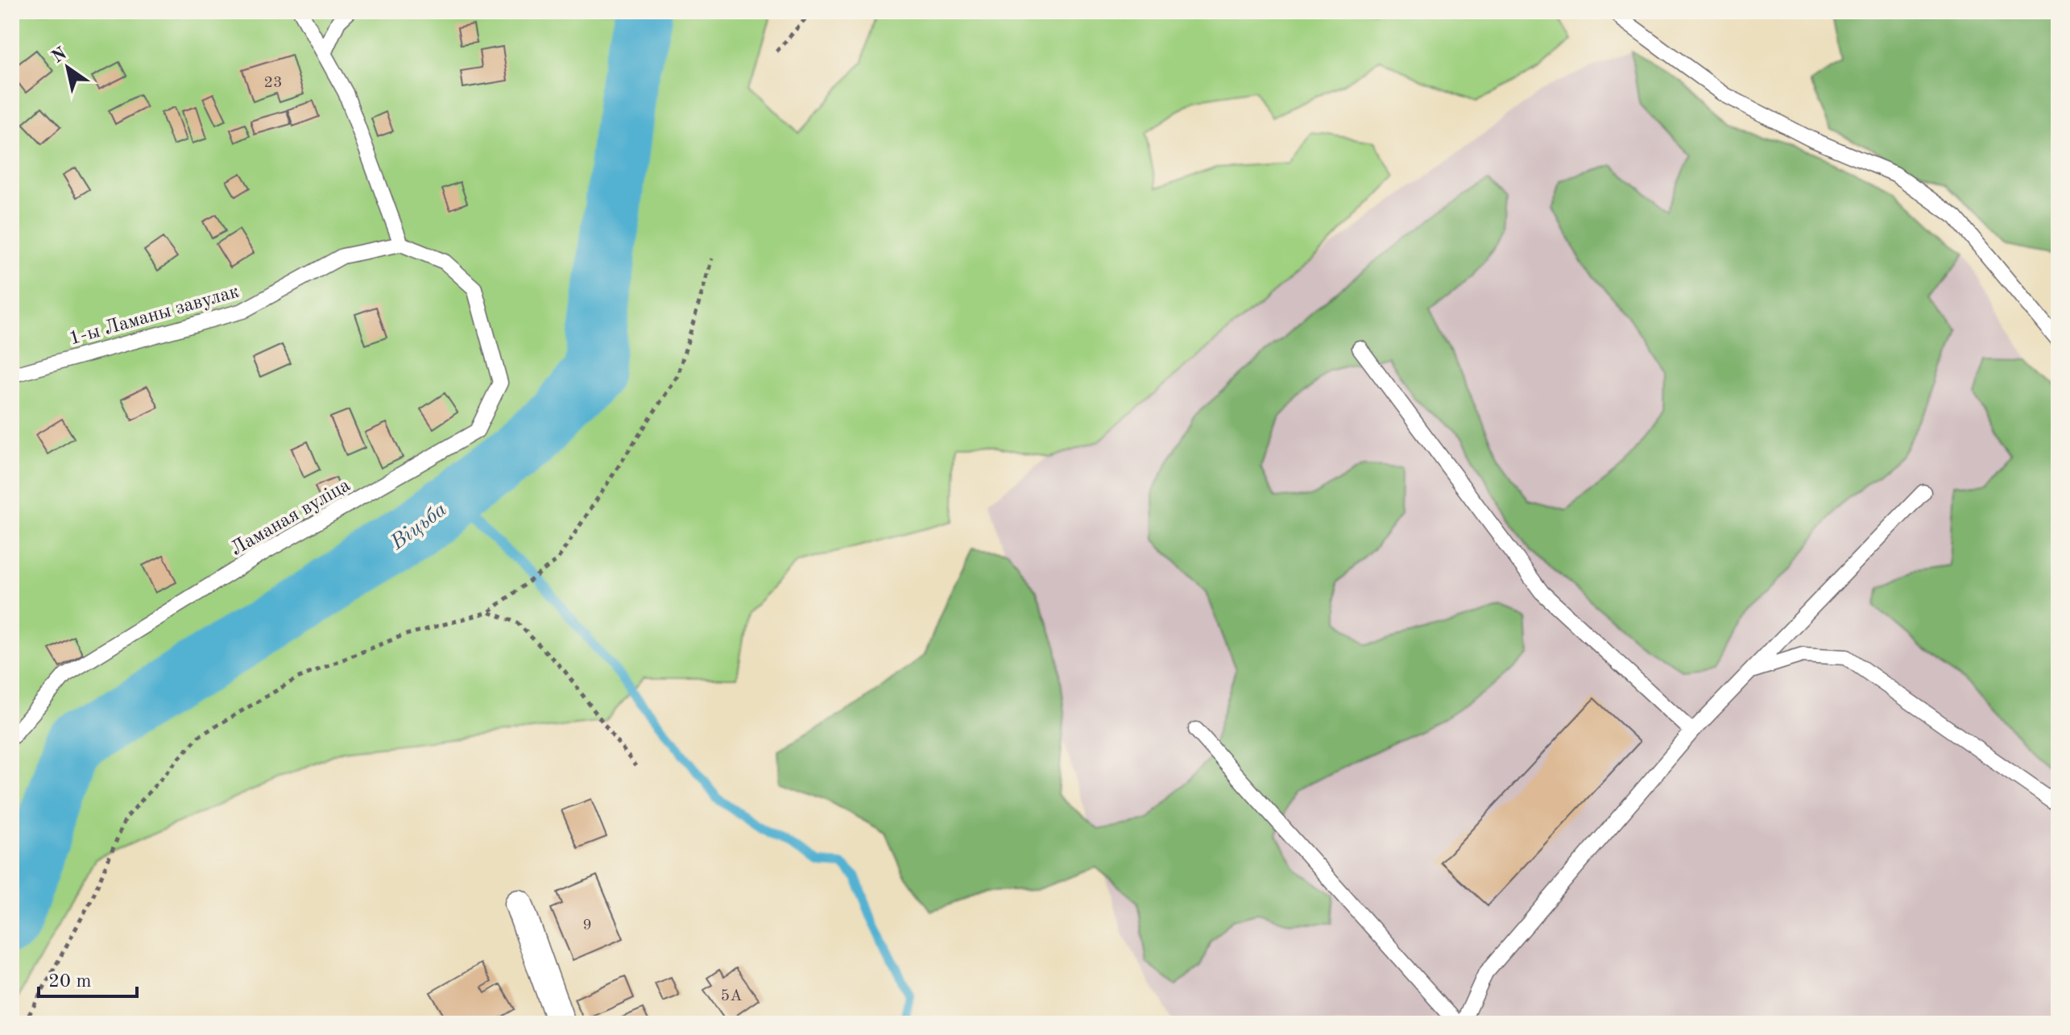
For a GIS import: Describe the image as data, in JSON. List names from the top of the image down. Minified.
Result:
{"streets":{"lane":["1-ы Ламаны завулак","Ламаная вуліца"]},"crossings":[["1-ы Ламаны завулак","Ламаная вуліца"]],"water":["Віцьба"],"house_numbers":["23","9","5А"],"scale_bar":"20 m","north":"top left"}
